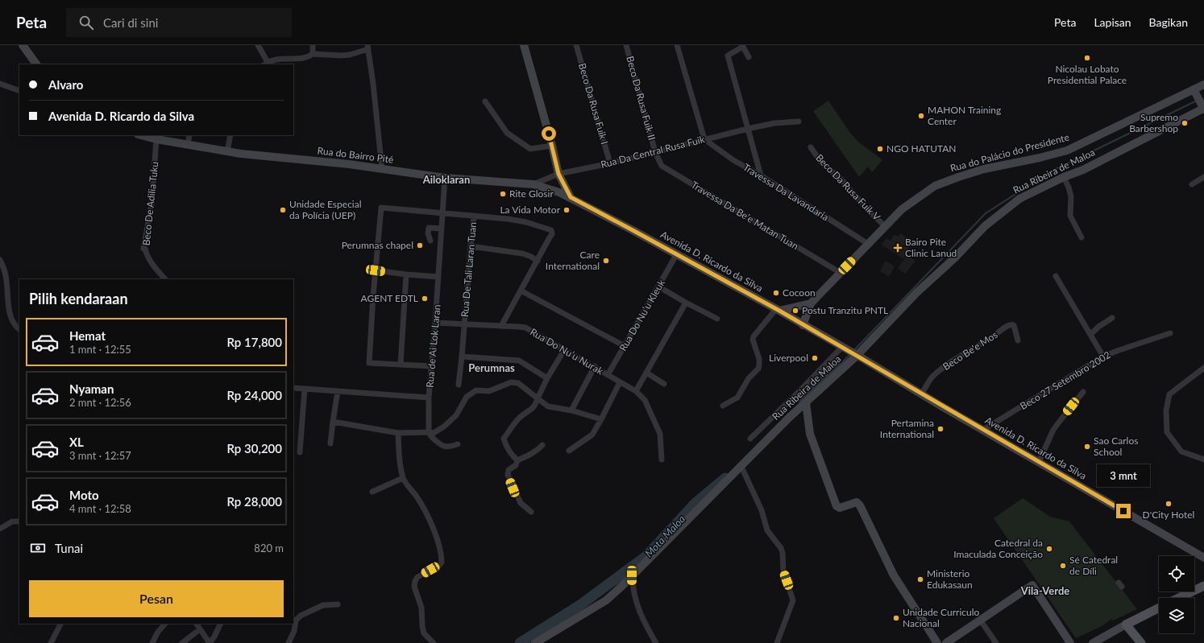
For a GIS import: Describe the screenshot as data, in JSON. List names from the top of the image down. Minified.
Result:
{"streets":{"street":["Beco Da Rusa Fuik II","Beco Da Rusa Fuik I","Rua Da Central Rusa Fuik","Rua do Palácio do Presidente","Rua do Bairro Pité","Rua Ribeira de Maloa","Beco Da Rusa Fuik V","Travessa Da Lavandaria","Beco De Adilia Tuku","Travessa Da Be’e Matan Tuan","Avenida D. Ricardo da Silva","Rua De Tali Laran Tuan","Rua Do Nu’u Kleuk","Rua de Ai Lok Laran","Beco Be'e Mos","Rua Do Nu’u Nurak","Beco 27 Setembro 2002"]},"crossings":[["Beco Da Rusa Fuik II","Rua Da Central Rusa Fuik"],["Beco Da Rusa Fuik II","Travessa Da Be’e Matan Tuan"],["Beco Da Rusa Fuik I","Rua Da Central Rusa Fuik"],["Rua Da Central Rusa Fuik","Rua do Bairro Pité"],["Rua Da Central Rusa Fuik","Travessa Da Lavandaria"],["Rua Da Central Rusa Fuik","Travessa Da Be’e Matan Tuan"],["Rua do Palácio do Presidente","Beco Da Rusa Fuik V"],["Rua do Palácio do Presidente","Travessa Da Lavandaria"],["Rua do Palácio do Presidente","Travessa Da Be’e Matan Tuan"],["Rua do Bairro Pité","Beco De Adilia Tuku"],["Rua do Bairro Pité","Avenida D. Ricardo da Silva"],["Rua do Bairro Pité","Rua de Ai Lok Laran"],["Rua Ribeira de Maloa","Avenida D. Ricardo da Silva"],["Avenida D. Ricardo da Silva","Rua Do Nu’u Kleuk"],["Avenida D. Ricardo da Silva","Beco Be'e Mos"],["Avenida D. Ricardo da Silva","Beco 27 Setembro 2002"],["Rua De Tali Laran Tuan","Rua Do Nu’u Nurak"],["Rua Do Nu’u Kleuk","Rua Do Nu’u Nurak"],["Rua de Ai Lok Laran","Rua Do Nu’u Nurak"]],"districts":["Ailoklaran","Perumnas","Vila-Verde"],"water":["Mota Maloa"],"places":{"other":["Nicolau Lobato Presidential Palace","MAHON Training Center","Supremo Barbershop","NGO HATUTAN","Rite Glosir","Unidade Especial da Polícia (UEP)","La Vida Motor","Perumnas chapel","Care International","Cocoon","AGENT EDTL","Postu Tranzitu PNTL","Liverpool","Pertamina International","Sao Carlos School","D'City Hotel","Catedral da Imaculada Conceição","Sé Catedral de Díli","Ministerio Edukasaun","Unidade Curriculo Nacional"],"health":["Bairo Pite Clinic Lanud"]},"page":{"header":"Peta","search":"Cari di sini","nav":["Peta","Lapisan","Bagikan"],"banner":["Alvaro","Avenida D. Ricardo da Silva"],"heading":"Pilih kendaraan","list":[{"name":"Hemat","note":"1 mnt · 12:55","value":"Rp 17,800"},{"name":"Nyaman","note":"2 mnt · 12:56","value":"Rp 24,000"},{"name":"XL","note":"3 mnt · 12:57","value":"Rp 30,200"},{"name":"Moto","note":"4 mnt · 12:58","value":"Rp 28,000"}],"bubble":"3 mnt","pay":["Tunai","820 m"],"buttons":"Pesan"}}
